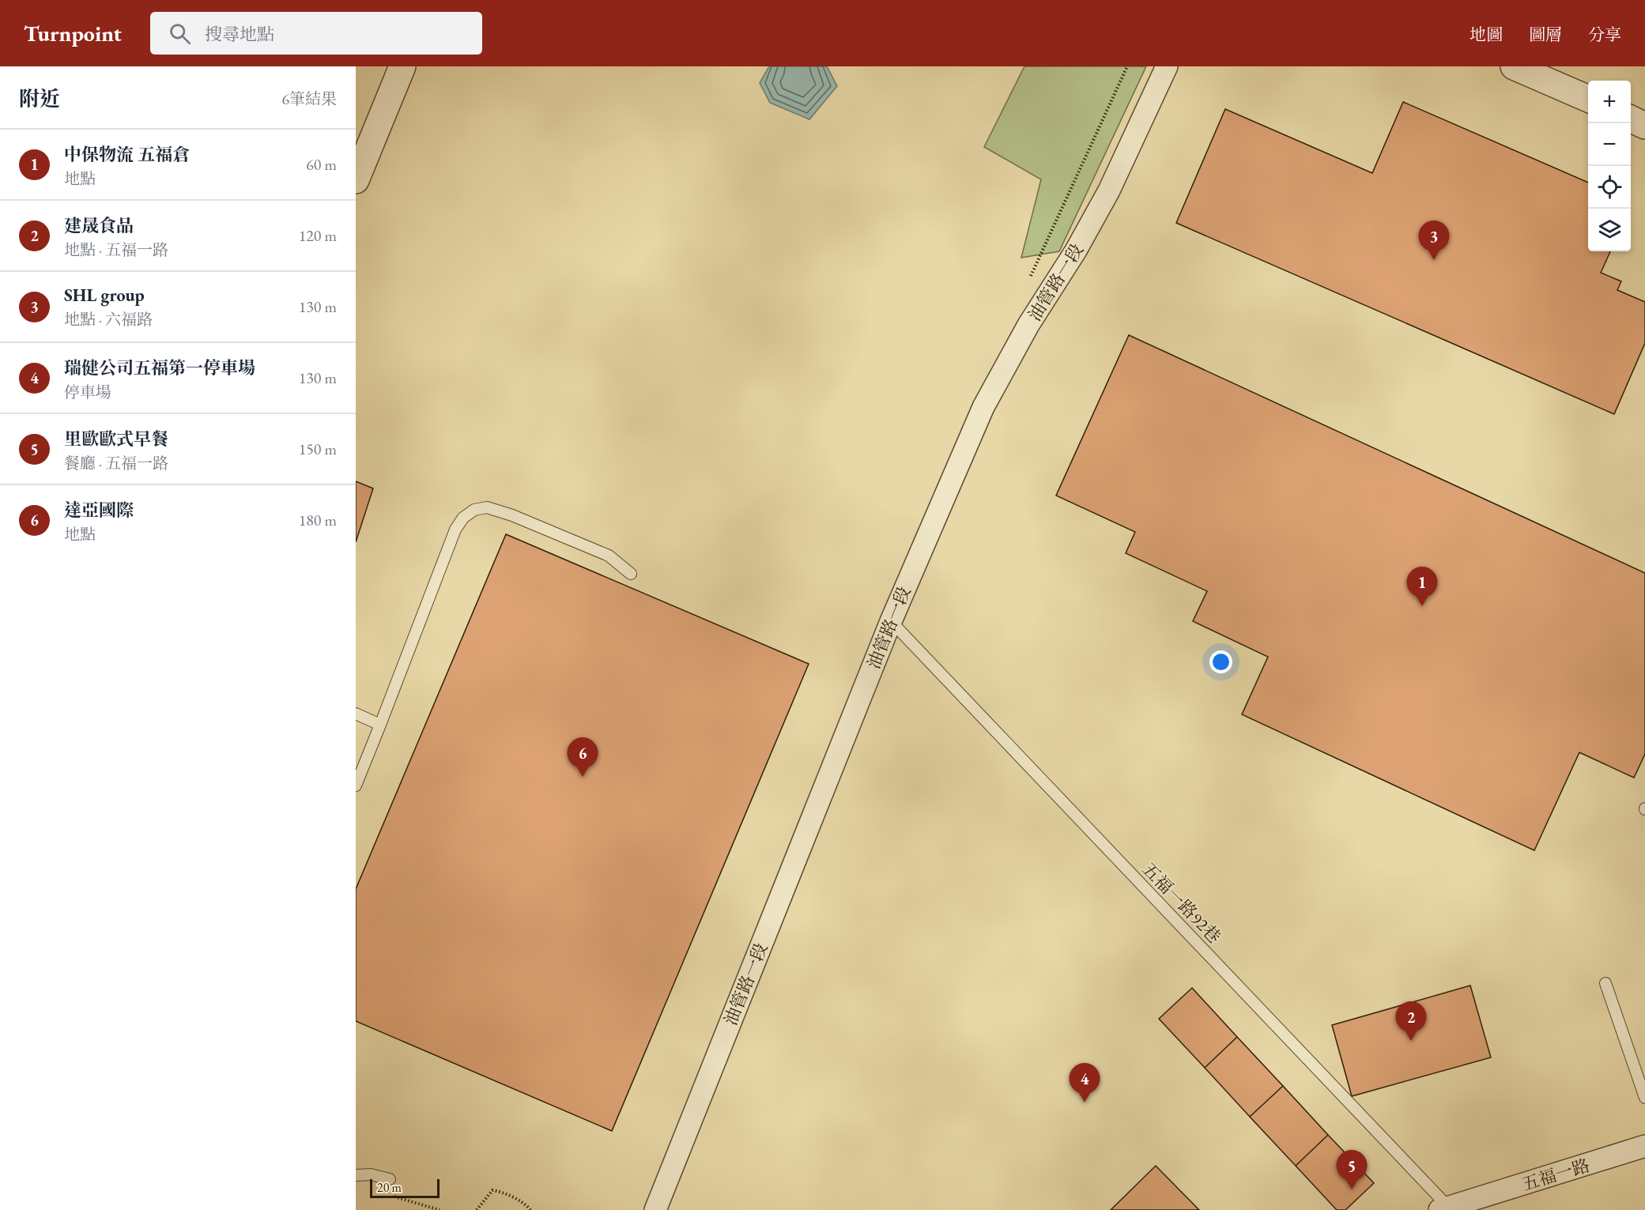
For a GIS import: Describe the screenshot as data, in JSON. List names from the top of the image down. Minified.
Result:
{"streets":{"street":["油管路一段","五福一路"],"lane":["五福一路92巷"]},"crossings":[["油管路一段","五福一路92巷"],["五福一路92巷","五福一路"]],"scale_bar":"20 m","page":{"header":"Turnpoint","search":"搜尋地點","nav":["地圖","圖層","分享"],"heading":["附近","6筆結果"],"map_buttons":["+","−"],"list":[{"mark":"1","name":"中保物流 五福倉","note":"地點","value":"60 m"},{"mark":"2","name":"建晟食品","note":"地點 · 五福一路","value":"120 m"},{"mark":"3","name":"SHL group","note":"地點 · 六福路","value":"130 m"},{"mark":"4","name":"瑞健公司五福第一停車場","note":"停車場","value":"130 m"},{"mark":"5","name":"里歐歐式早餐","note":"餐廳 · 五福一路","value":"150 m"},{"mark":"6","name":"達亞國際","note":"地點","value":"180 m"}],"pins":["3","1","6","2","4","5"],"scale":"20 m"}}
